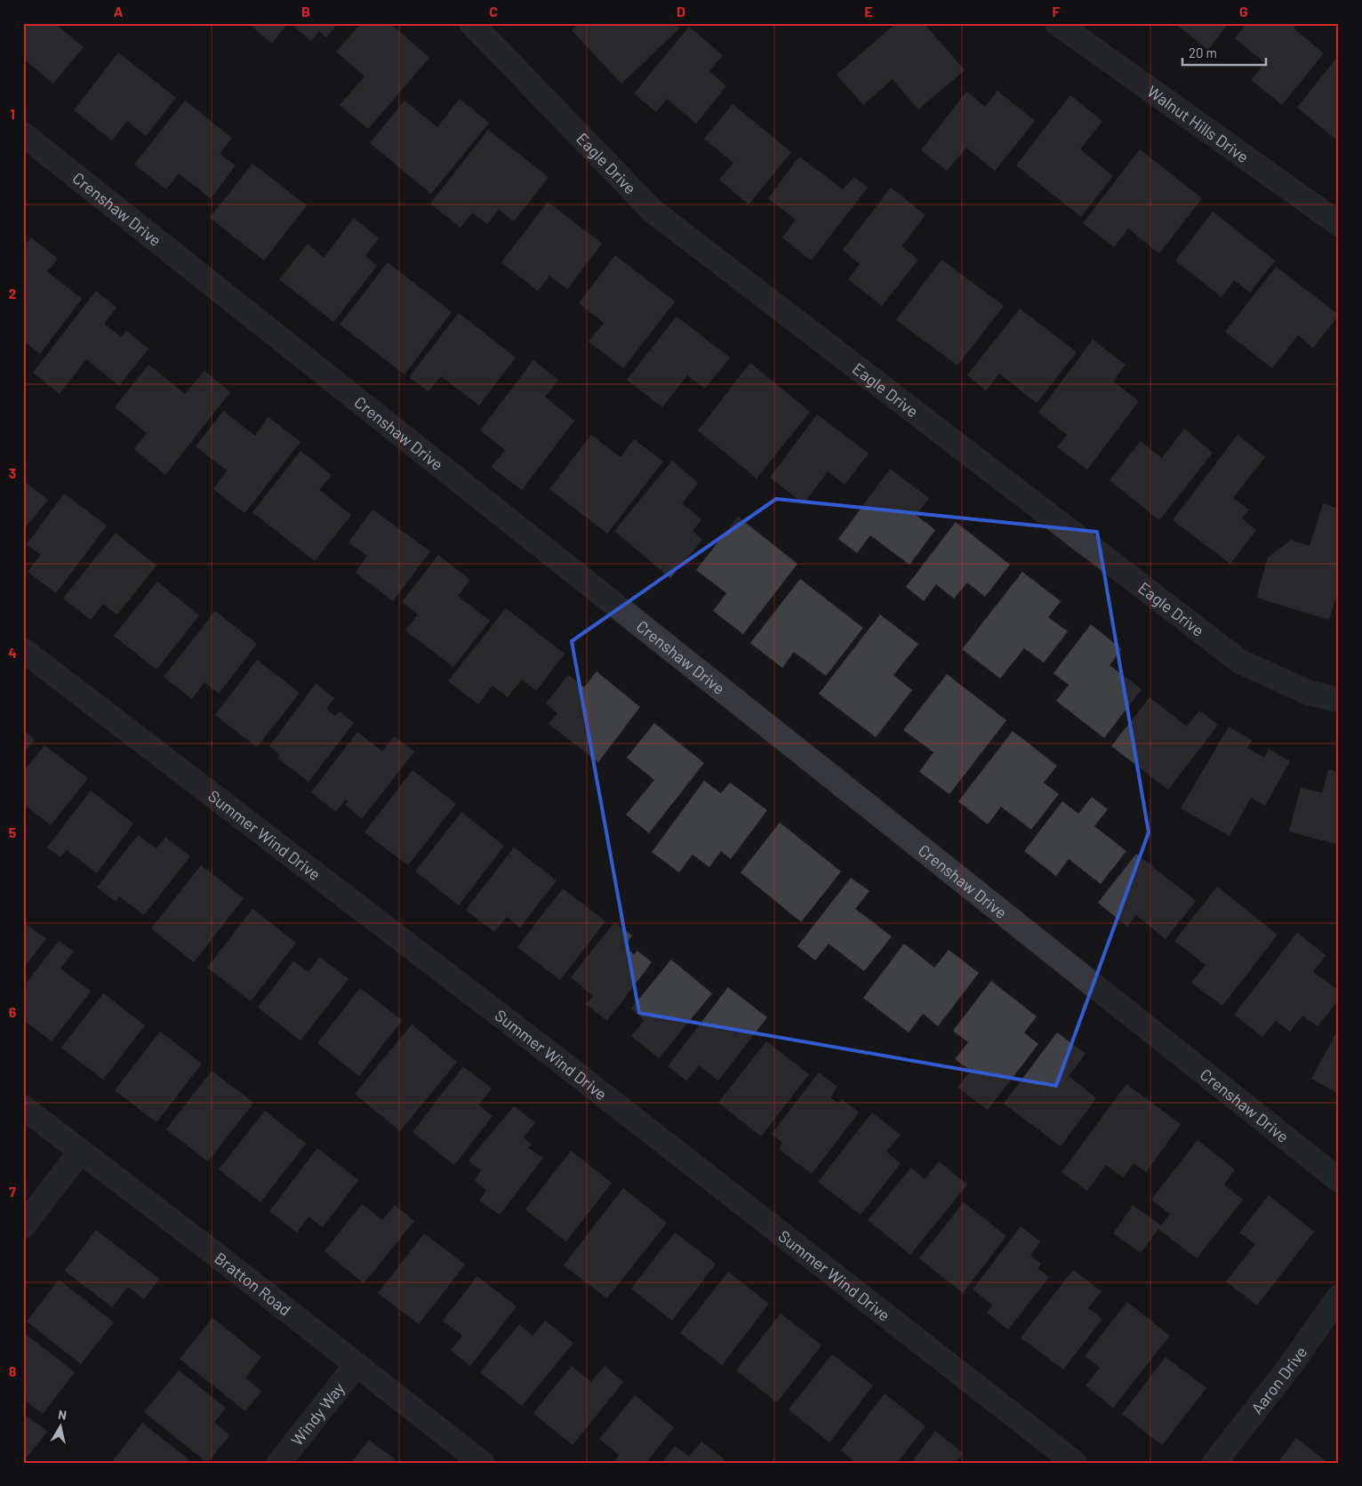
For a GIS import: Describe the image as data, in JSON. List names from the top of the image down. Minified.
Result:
{"streets":{"street":["Walnut Hills Drive","Eagle Drive","Crenshaw Drive","Summer Wind Drive","Bratton Road","Aaron Drive","Windy Way"]},"crossings":[["Bratton Road","Windy Way"]],"scale_bar":"20 m","north":"top","grid":{"columns":["A","B","C","D","E","F","G"],"rows":["1","2","3","4","5","6","7","8"]}}
